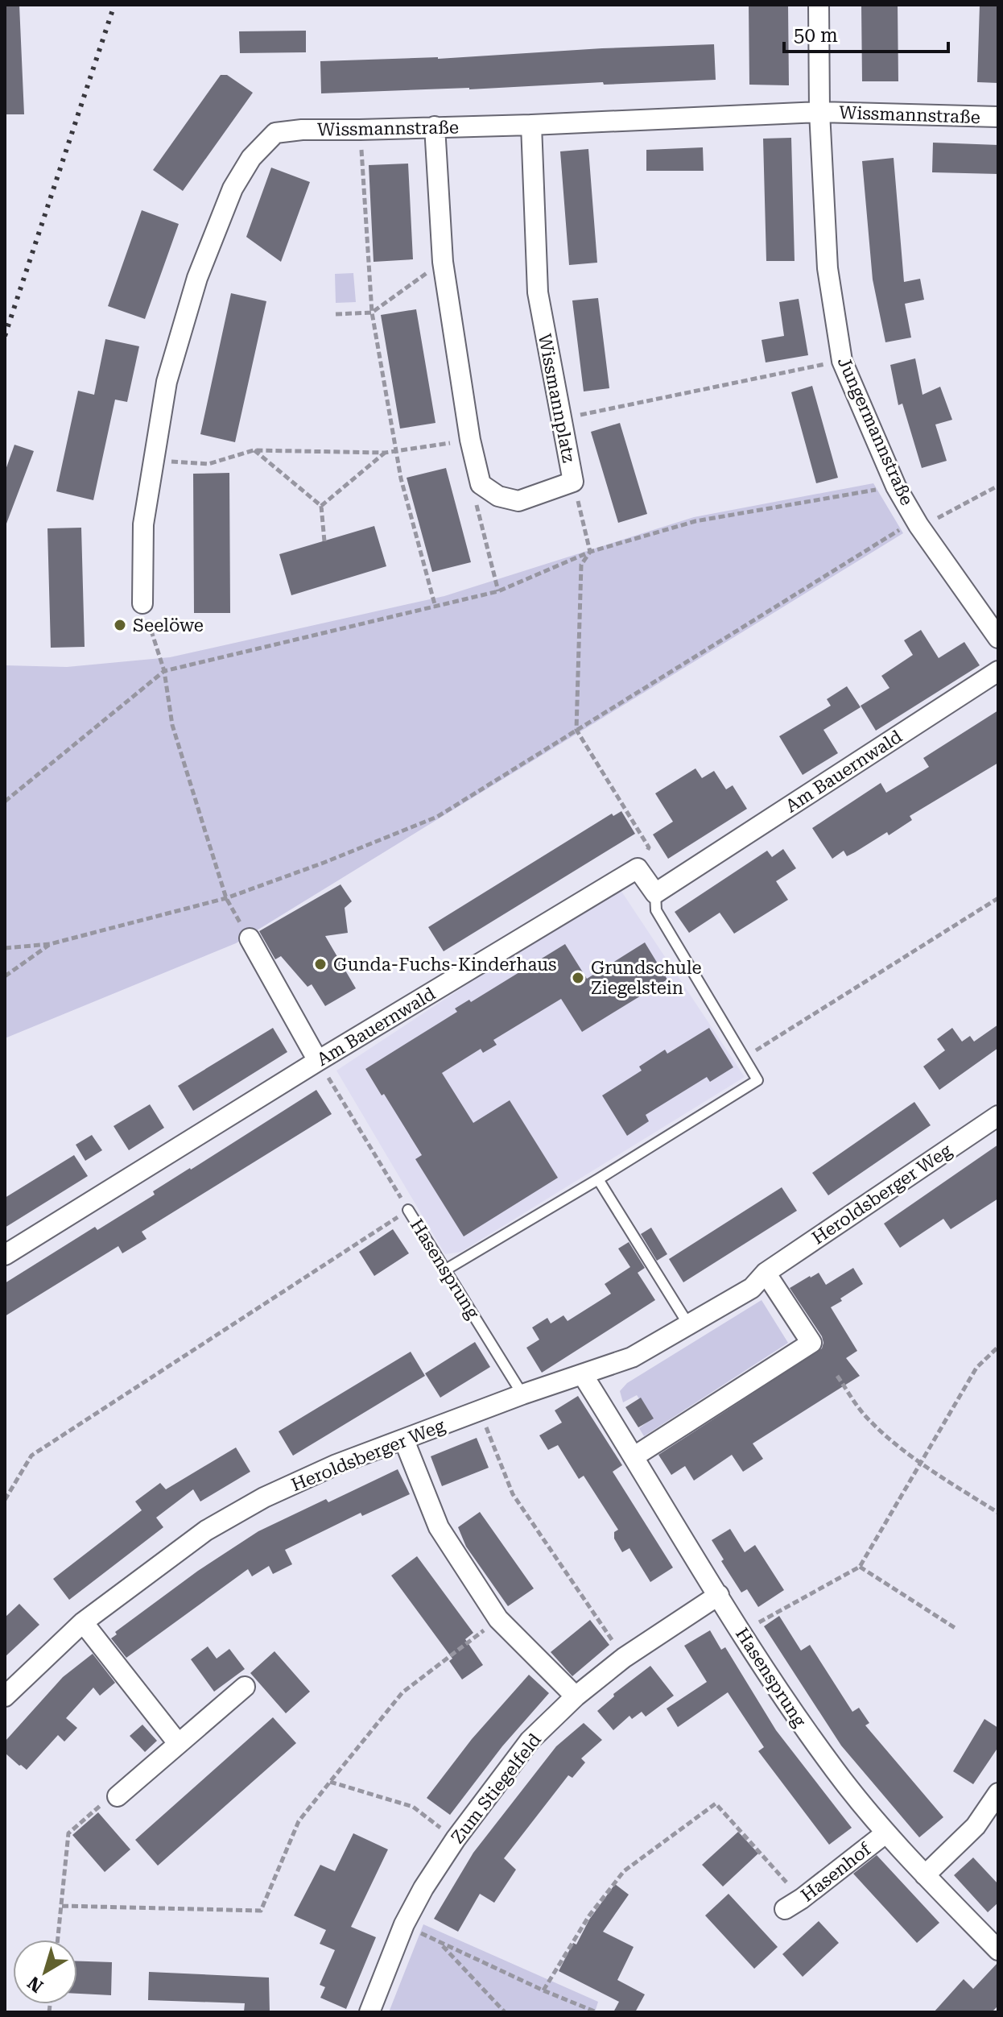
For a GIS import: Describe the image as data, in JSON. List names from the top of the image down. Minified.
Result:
{"streets":{"street":["Wissmannstraße","Wissmannplatz","Jungermannstraße","Am Bauernwald","Heroldsberger Weg","Hasensprung","Zum Stiegelfeld","Hasenhof"]},"crossings":[["Wissmannstraße","Wissmannplatz"],["Wissmannstraße","Jungermannstraße"],["Heroldsberger Weg","Hasensprung"],["Hasensprung","Zum Stiegelfeld"],["Hasensprung","Hasenhof"]],"places":["Seelöwe","Gunda-Fuchs-Kinderhaus","Grundschule Ziegelstein"],"scale_bar":"50 m","north":"bottom left"}
